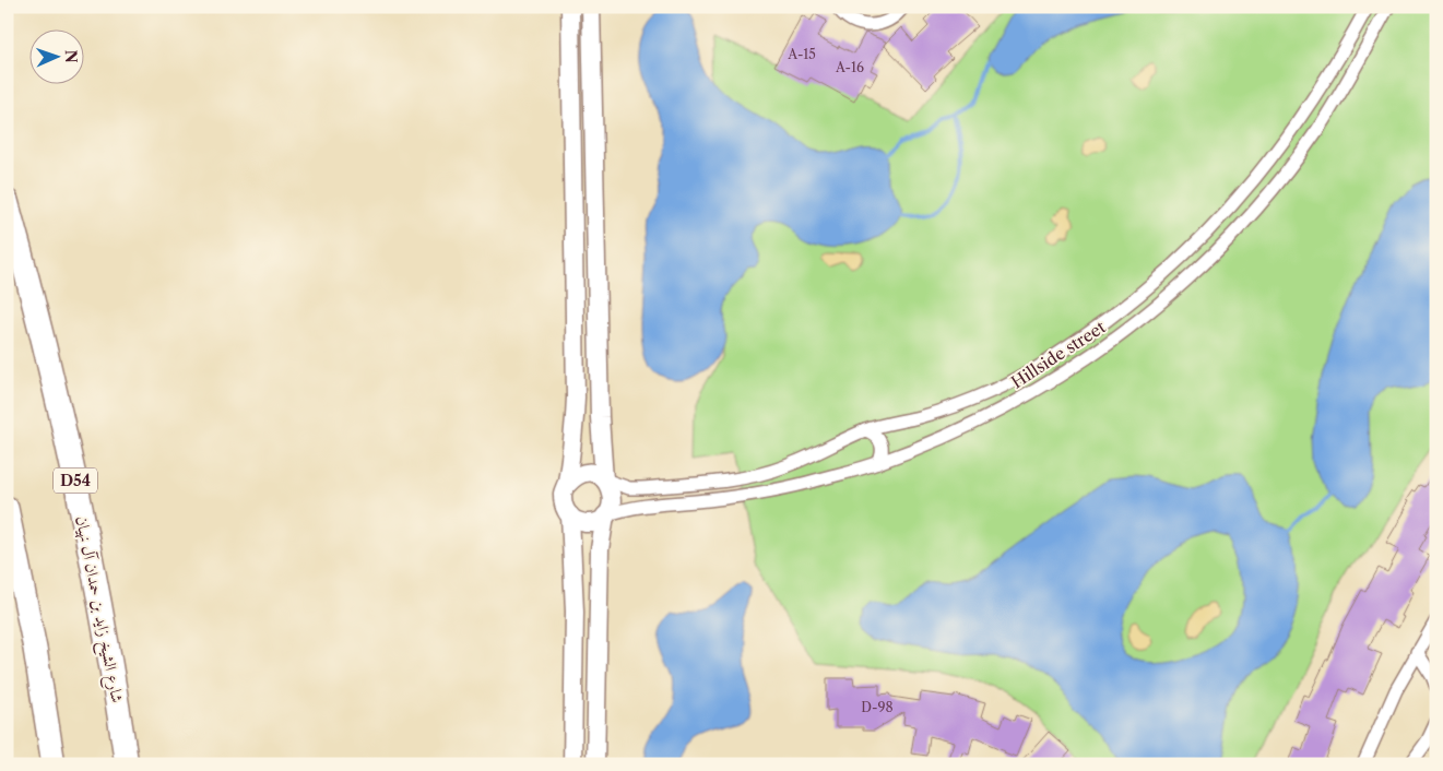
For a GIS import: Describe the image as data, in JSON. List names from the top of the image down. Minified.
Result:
{"streets":{"highway":["D54","شارع الشيخ زايد بن حمدان آل نهيان"],"street":["Hillside street"]},"house_numbers":["A-15","A-16","D-98"],"north":"right"}
